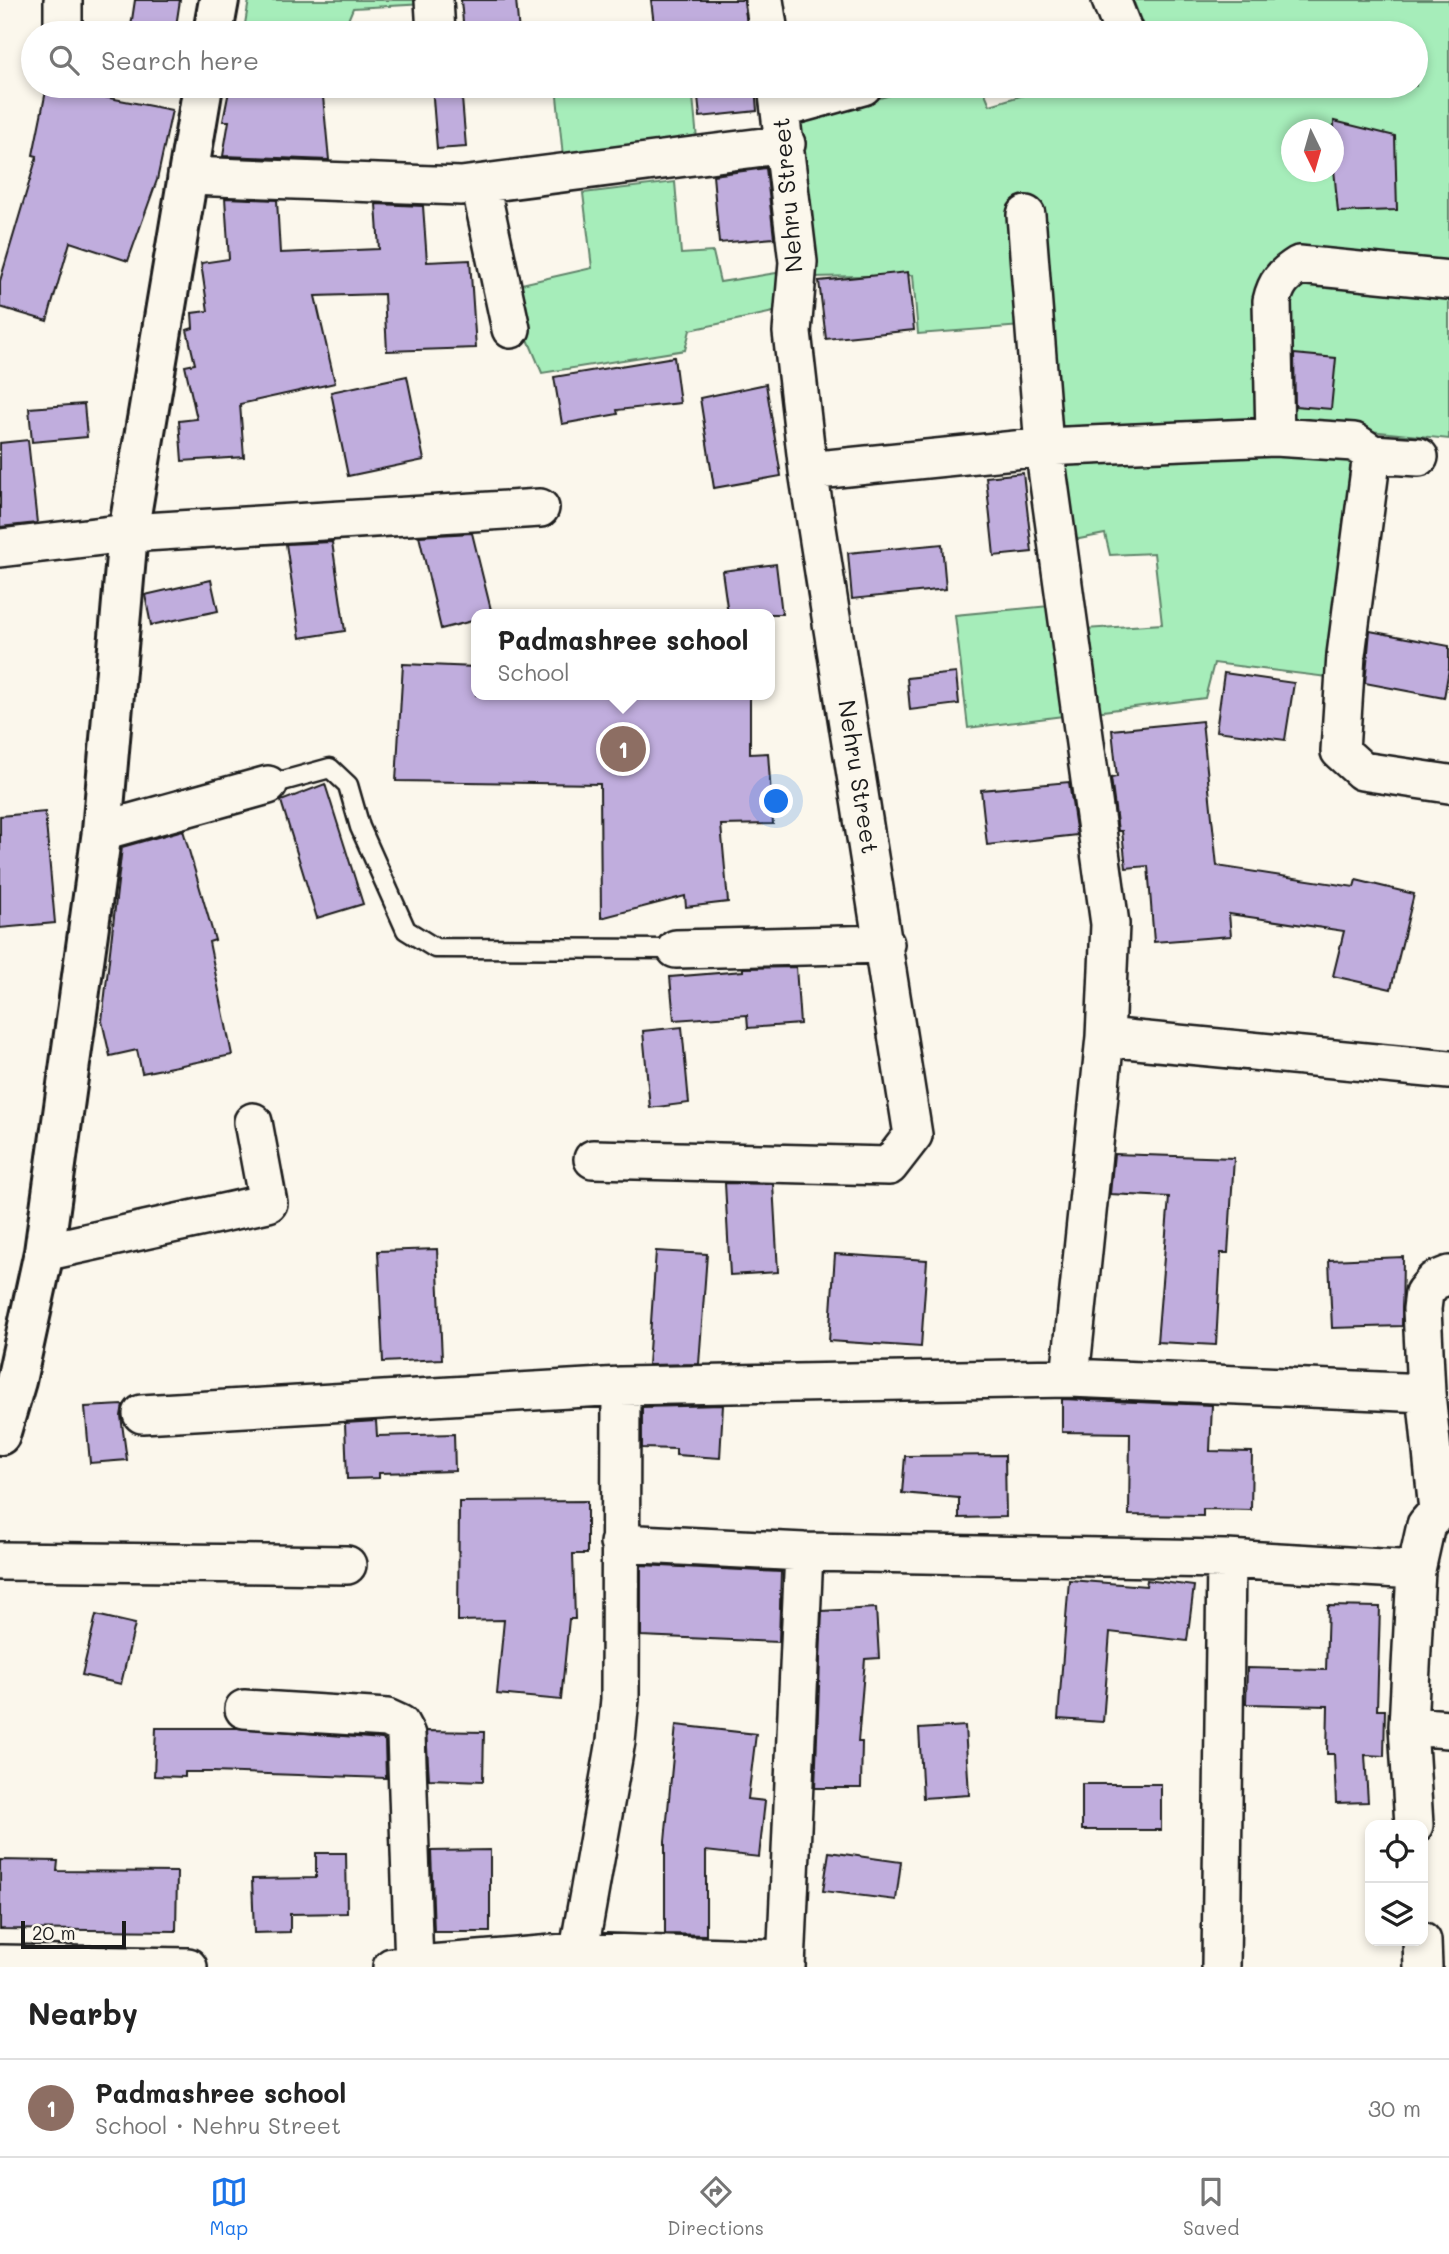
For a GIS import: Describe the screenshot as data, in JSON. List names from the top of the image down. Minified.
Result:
{"streets":{"street":["Nehru Street"]},"scale_bar":"20 m","north":"bottom","page":{"search":"Search here","popup":["Padmashree school","School"],"pins":"1","scale":"20 m","heading":"Nearby","list":[{"mark":"1","name":"Padmashree school","note":"School · Nehru Street","value":"30 m"}],"nav":["Map","Directions","Saved"]}}
